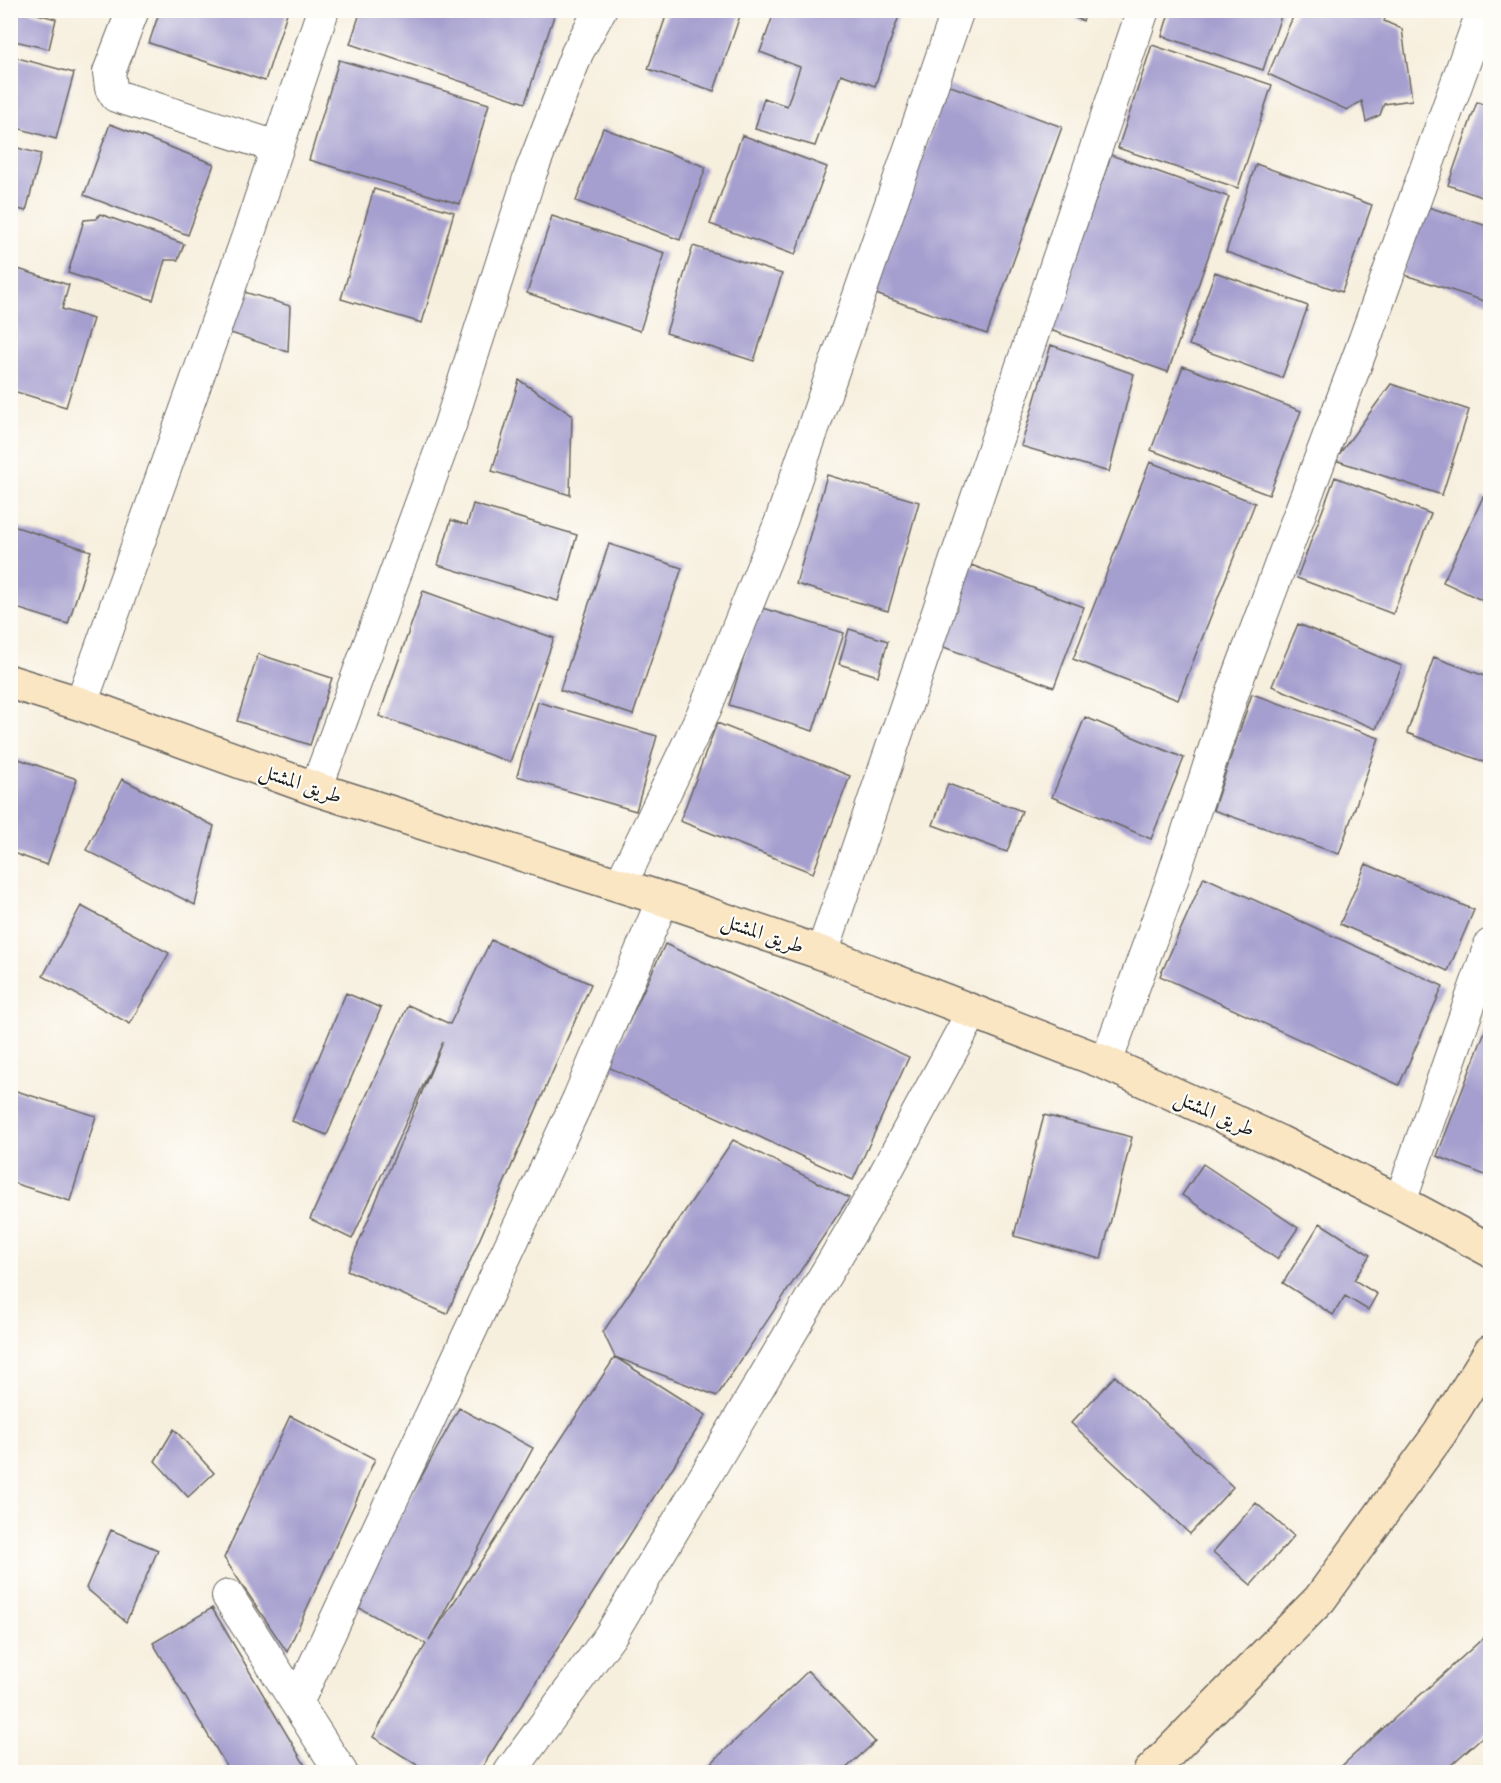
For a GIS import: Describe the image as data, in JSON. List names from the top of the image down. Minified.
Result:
{"streets":{"main road":["طريق المشتل"]}}
